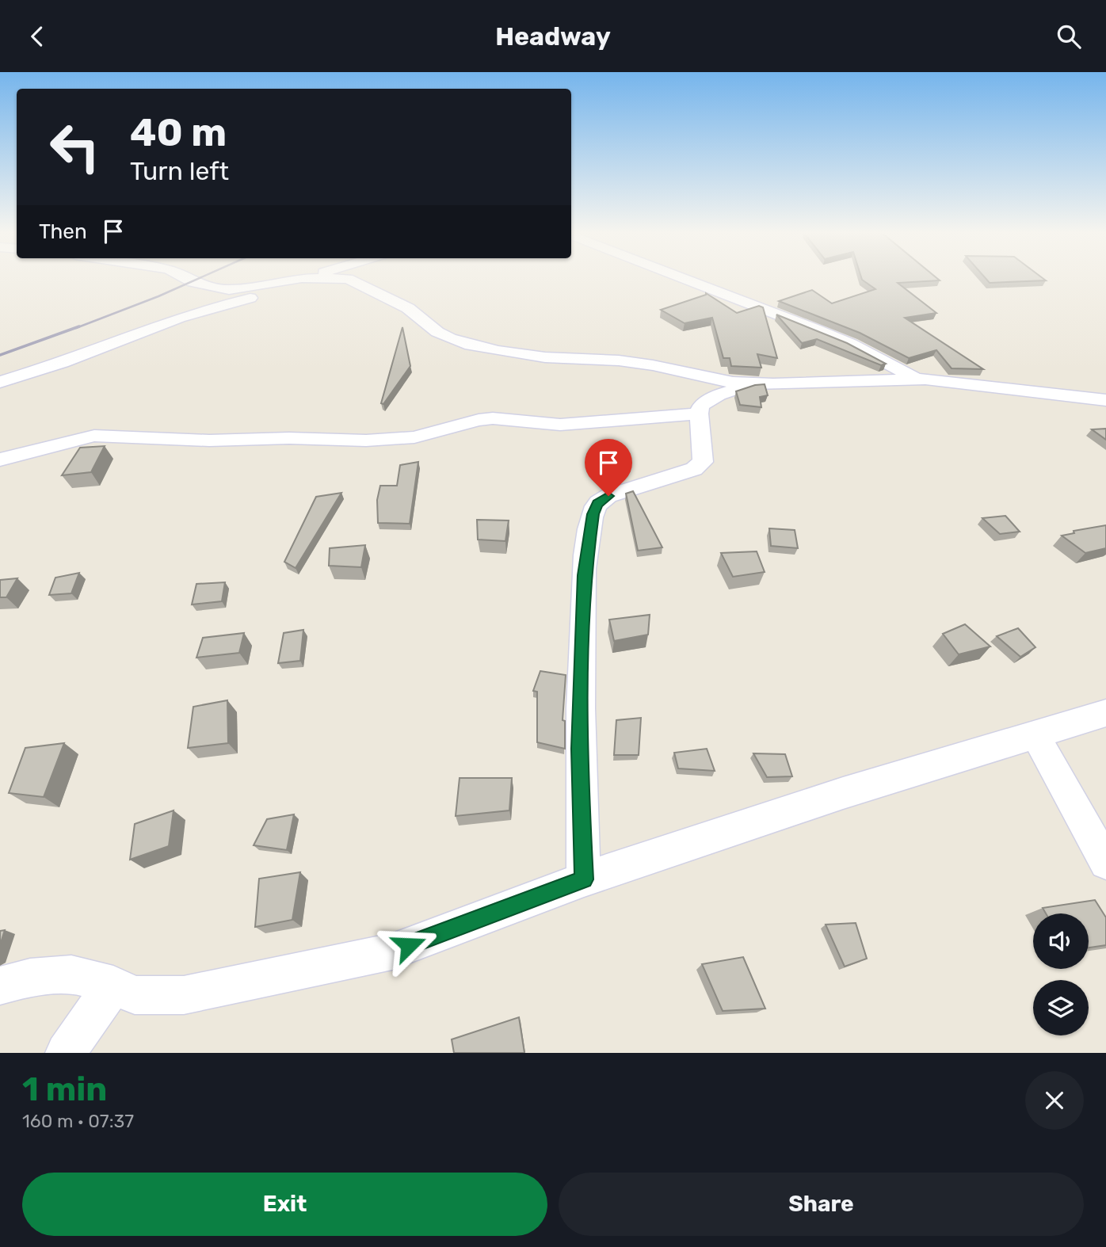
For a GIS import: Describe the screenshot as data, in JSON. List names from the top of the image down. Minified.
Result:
{"page":{"header":"Headway","turn":["40 m","Turn left"],"then":"Then","heading":["1 min","160 m · 07:37"],"buttons":["Exit","Share"]}}
